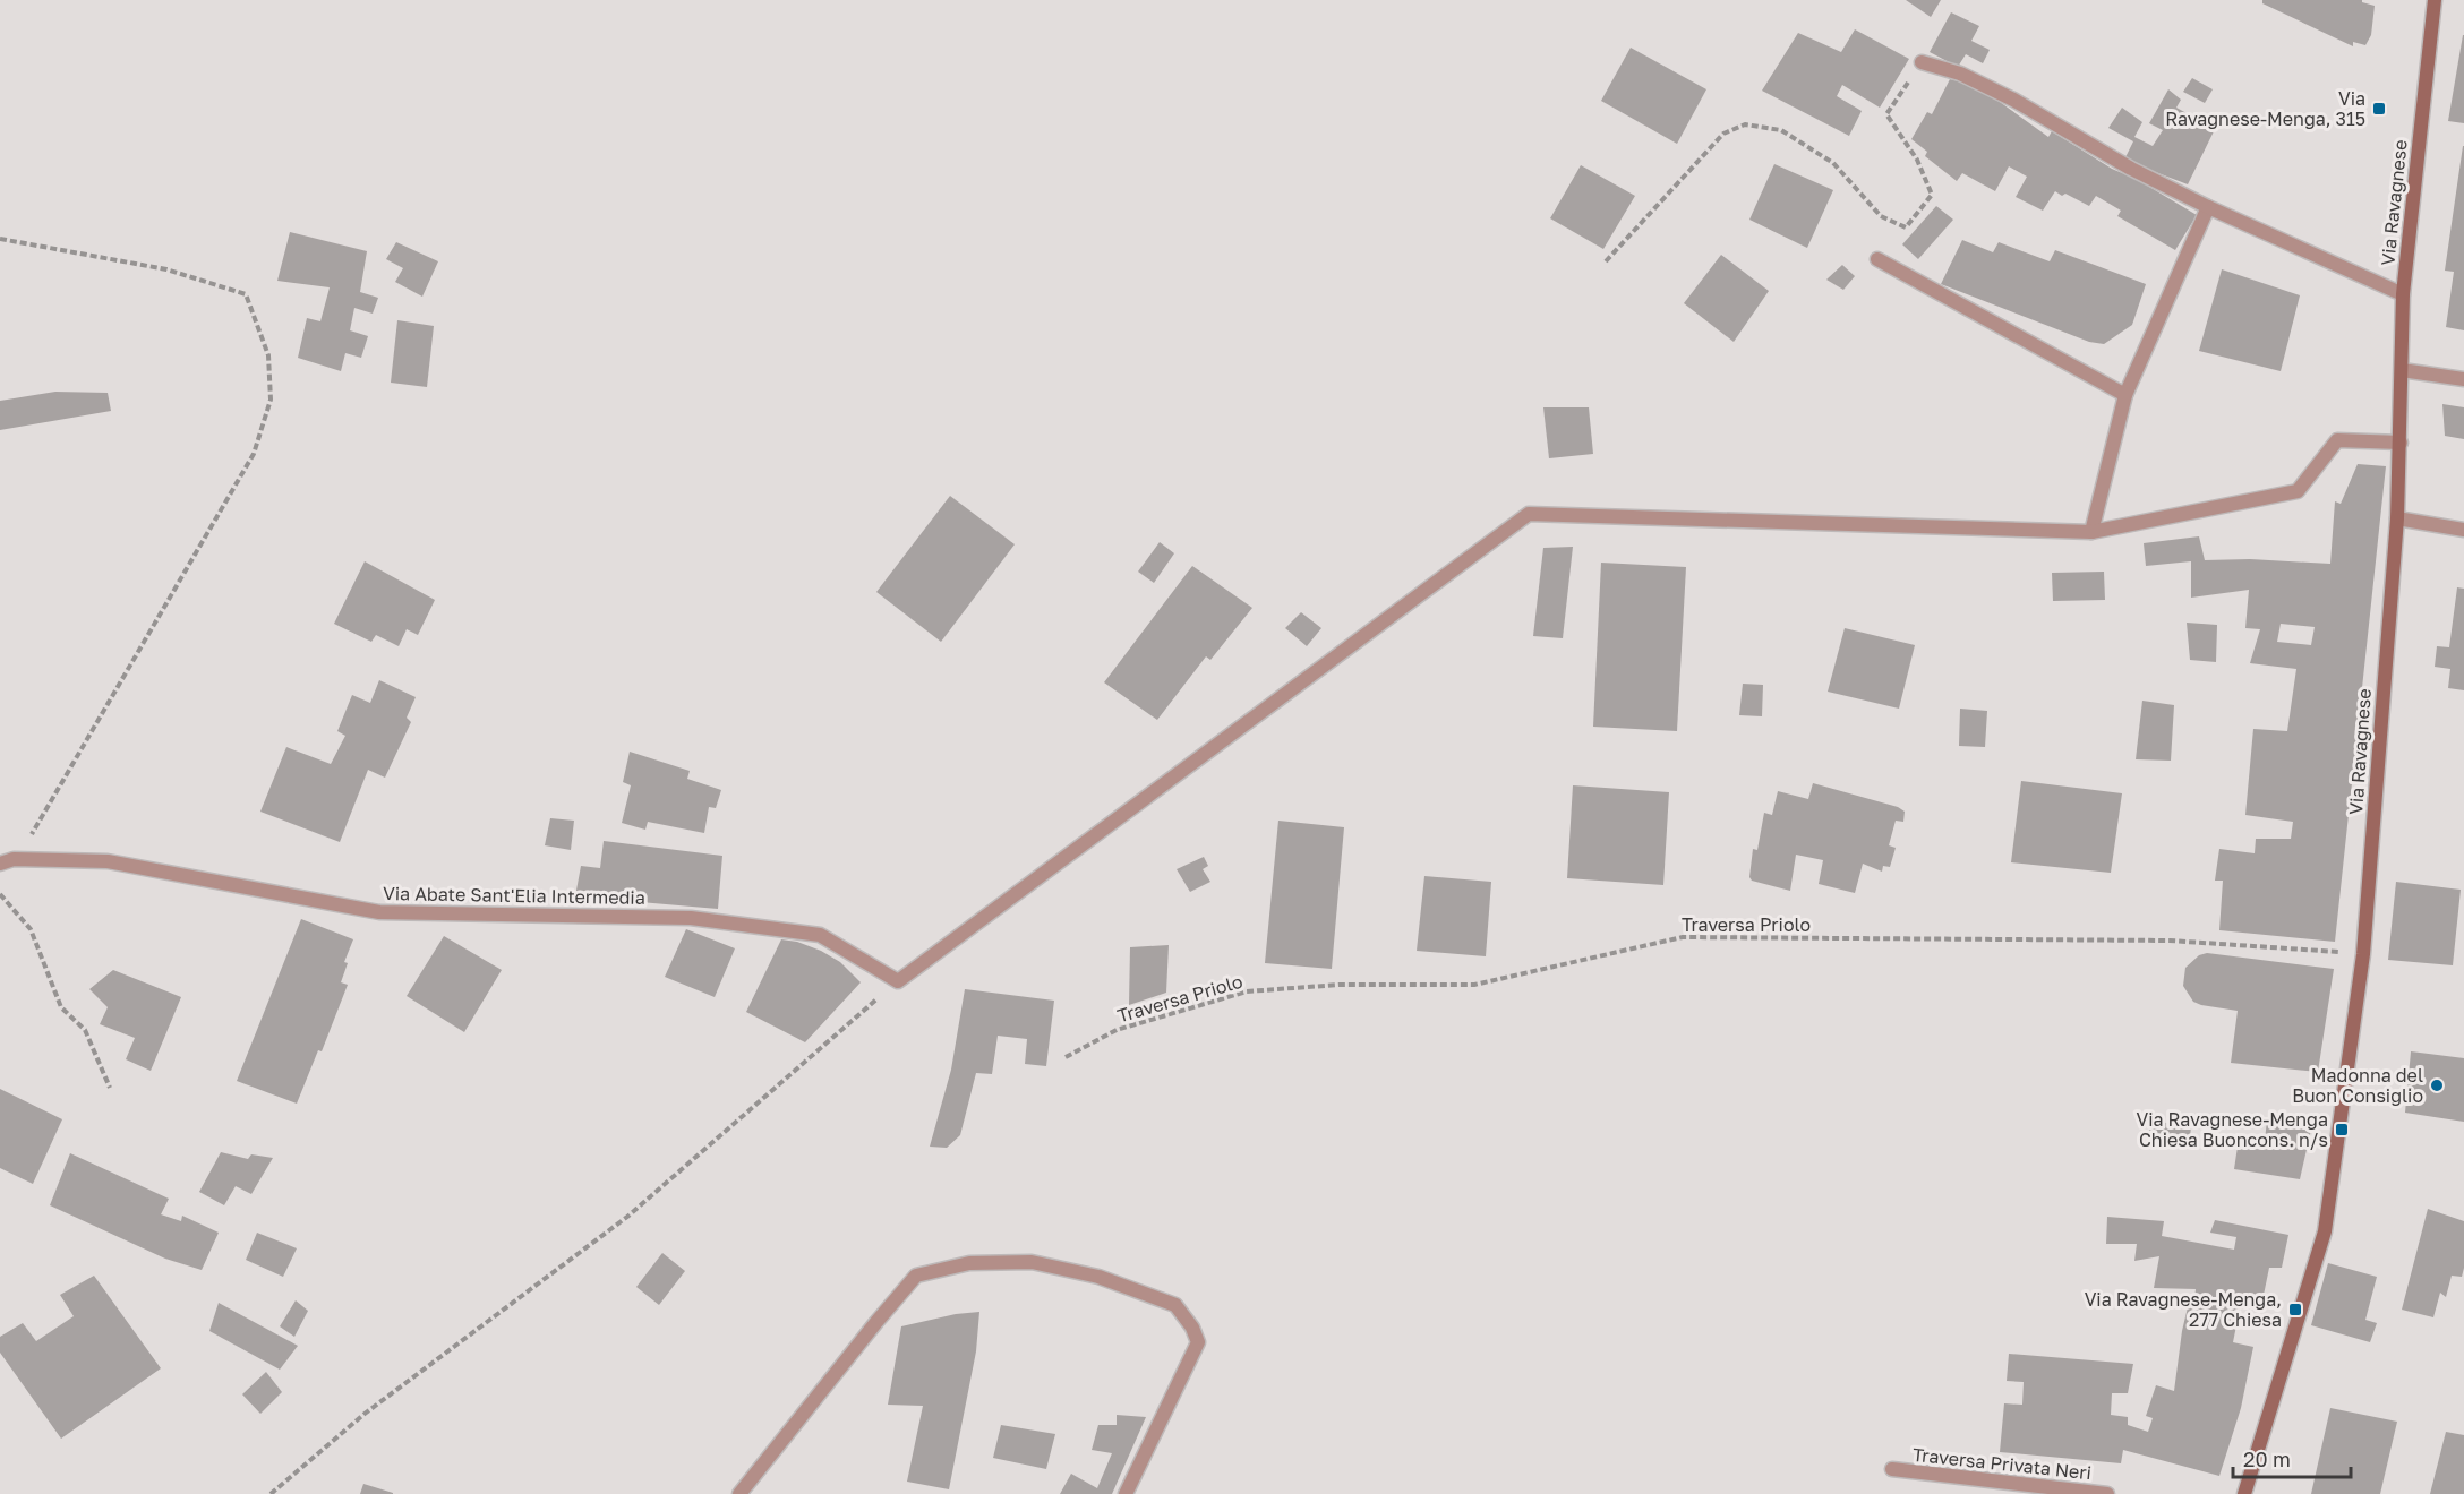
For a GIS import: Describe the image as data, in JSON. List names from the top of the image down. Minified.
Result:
{"streets":{"main road":["Via Ravagnese"],"street":["Via Abate Sant'Elia Intermedia","Traversa Privata Neri"],"path":["Traversa Priolo"]},"crossings":[["Via Ravagnese","Traversa Priolo"]],"places":{"transit":["Via Ravagnese-Menga, 315","Via Ravagnese-Menga Chiesa Buoncons. n/s","Via Ravagnese-Menga, 277 Chiesa"],"other":["Madonna del Buon Consiglio"]},"scale_bar":"20 m"}
